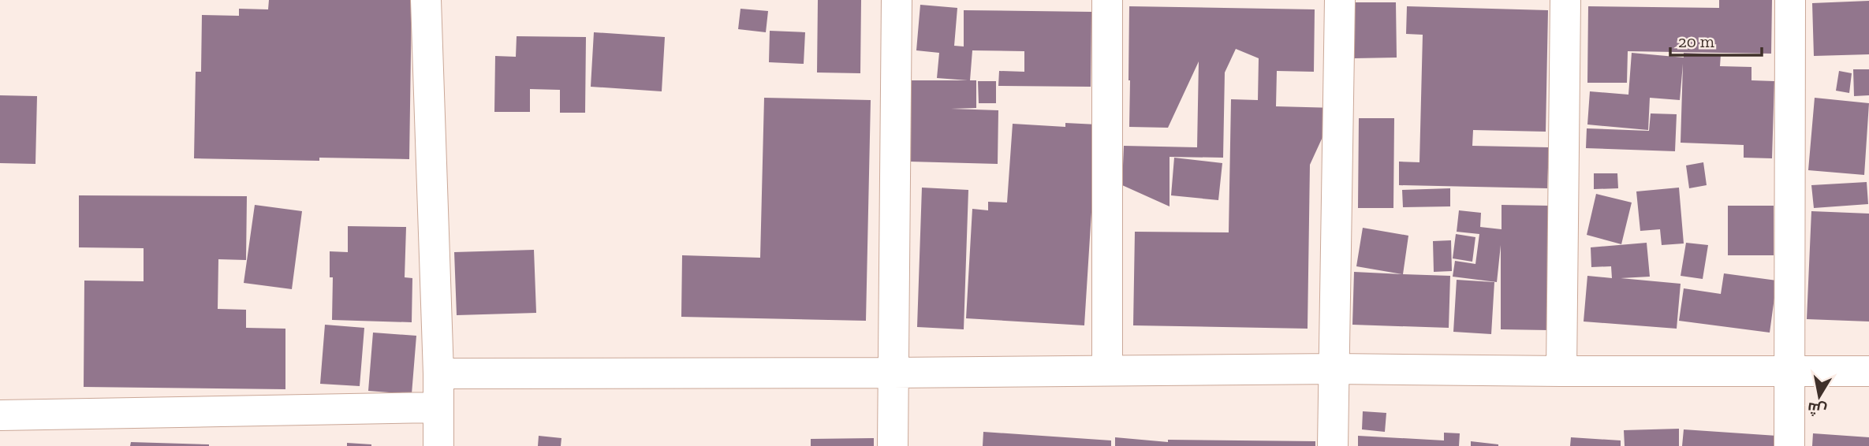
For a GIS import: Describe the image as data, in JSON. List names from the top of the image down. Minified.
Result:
{"scale_bar":"20 m","north":"bottom"}
